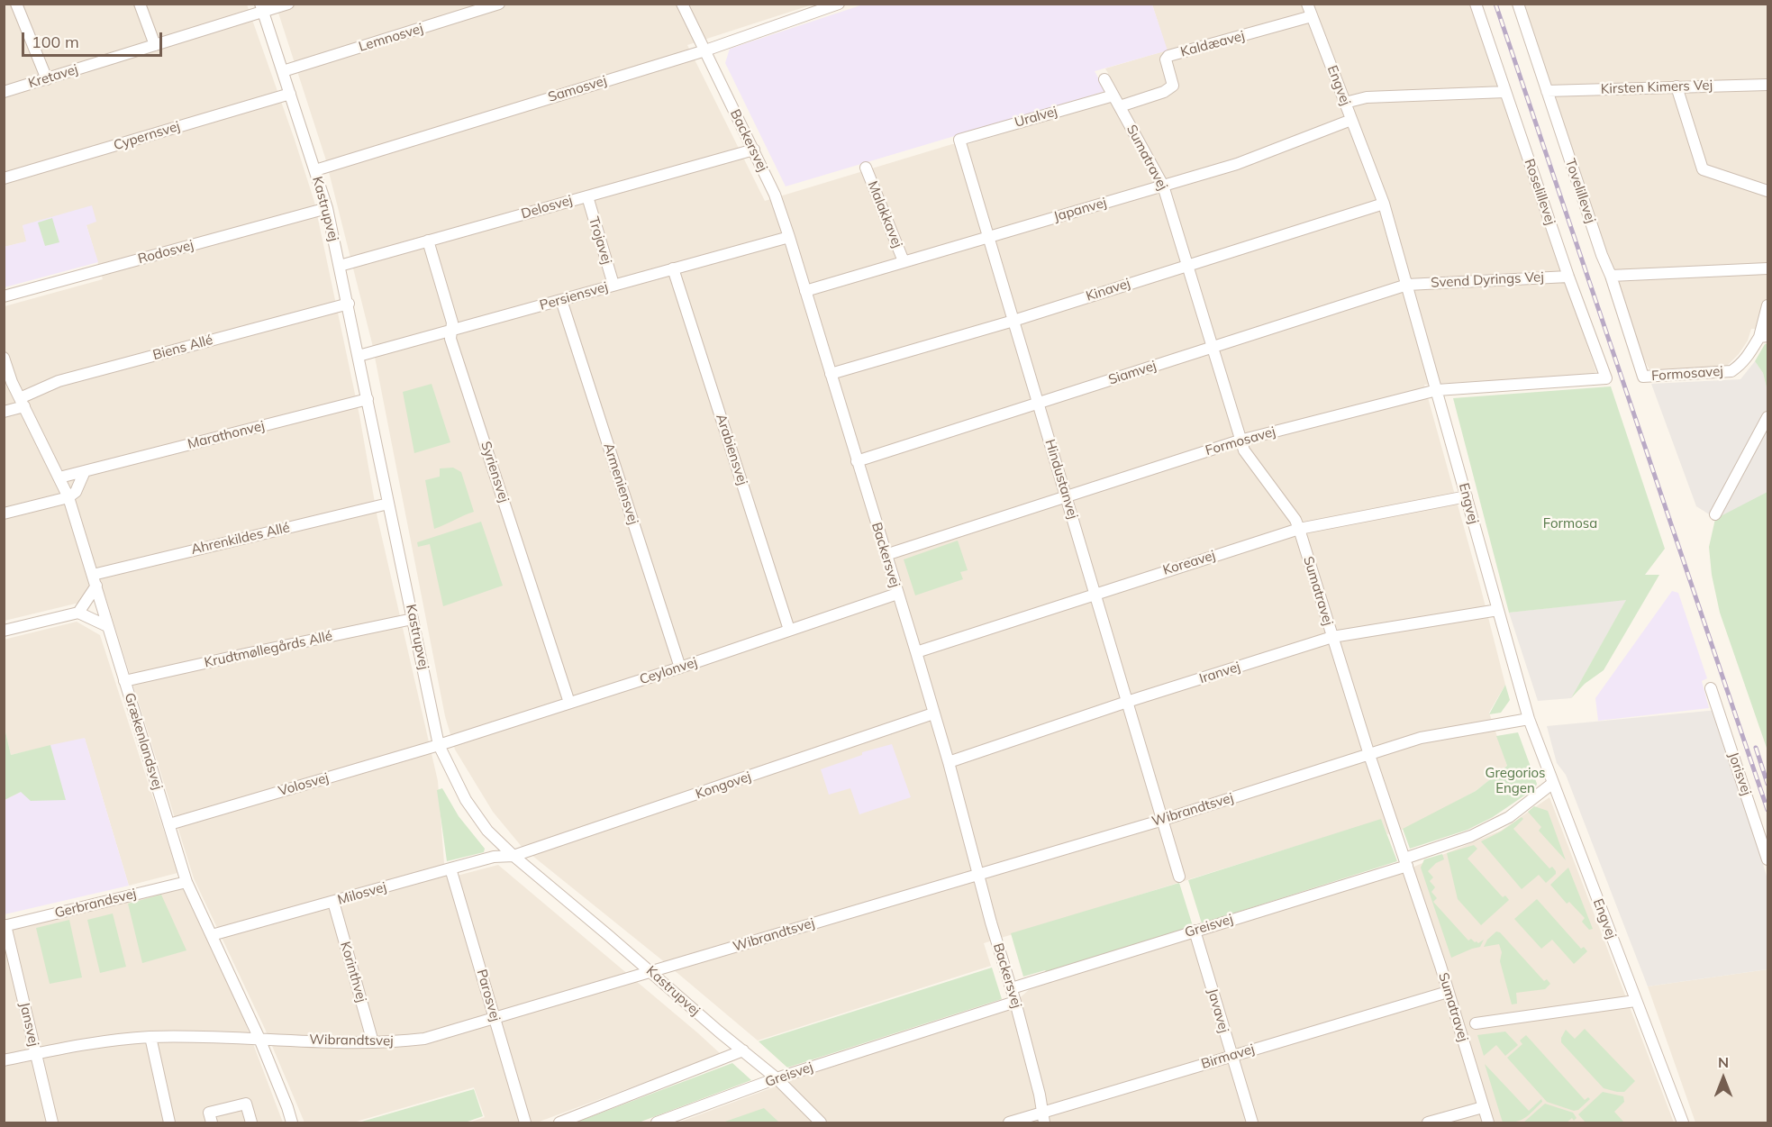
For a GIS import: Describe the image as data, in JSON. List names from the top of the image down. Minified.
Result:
{"streets":{"street":["Lemnosvej","Kaldæavej","Kretavej","Engvej","Kirsten Kimers Vej","Samosvej","Uralvej","Cypernsvej","Backersvej","Sumatravej","Tovelillevej","Roselillevej","Delosvej","Kastrupvej","Japanvej","Malakkavej","Trojavej","Rodosvej","Svend Dyrings Vej","Kinavej","Persiensvej","Biens Allé","Siamvej","Formosavej","Marathonvej","Arabiensvej","Syriensvej","Hindustanvej","Armeniensvej","Ahrenkildes Allé","Koreavej","Krudtmøllegårds Allé","Ceylonvej","Iranvej","Grækenlandsvej","Jorisvej","Volosvej","Kongovej","Wibrandtsvej","Milosvej","Gerbrandsvej","Greisvej","Korinthvej","Parosvej","Javavej","Jansvej","Birmavej"]},"crossings":[["Lemnosvej","Kastrupvej"],["Kaldæavej","Engvej"],["Kaldæavej","Sumatravej"],["Kretavej","Kastrupvej"],["Engvej","Japanvej"],["Engvej","Svend Dyrings Vej"],["Engvej","Kinavej"],["Engvej","Siamvej"],["Engvej","Formosavej"],["Engvej","Koreavej"],["Engvej","Iranvej"],["Engvej","Wibrandtsvej"],["Engvej","Greisvej"],["Kirsten Kimers Vej","Tovelillevej"],["Samosvej","Backersvej"],["Samosvej","Kastrupvej"],["Uralvej","Sumatravej"],["Uralvej","Hindustanvej"],["Cypernsvej","Kastrupvej"],["Backersvej","Delosvej"],["Backersvej","Japanvej"],["Backersvej","Kinavej"],["Backersvej","Persiensvej"],["Backersvej","Siamvej"],["Backersvej","Formosavej"],["Backersvej","Koreavej"],["Backersvej","Ceylonvej"],["Backersvej","Iranvej"],["Backersvej","Kongovej"],["Backersvej","Wibrandtsvej"],["Backersvej","Greisvej"],["Backersvej","Birmavej"],["Sumatravej","Japanvej"],["Sumatravej","Kinavej"],["Sumatravej","Siamvej"],["Sumatravej","Formosavej"],["Sumatravej","Koreavej"],["Sumatravej","Iranvej"],["Sumatravej","Wibrandtsvej"],["Sumatravej","Greisvej"],["Sumatravej","Birmavej"],["Tovelillevej","Formosavej"],["Roselillevej","Svend Dyrings Vej"],["Roselillevej","Formosavej"],["Delosvej","Kastrupvej"],["Delosvej","Trojavej"],["Delosvej","Syriensvej"],["Kastrupvej","Rodosvej"],["Kastrupvej","Persiensvej"],["Kastrupvej","Biens Allé"],["Kastrupvej","Marathonvej"],["Kastrupvej","Ahrenkildes Allé"],["Kastrupvej","Krudtmøllegårds Allé"],["Kastrupvej","Ceylonvej"],["Kastrupvej","Volosvej"],["Kastrupvej","Kongovej"],["Kastrupvej","Wibrandtsvej"],["Kastrupvej","Milosvej"],["Kastrupvej","Greisvej"],["Japanvej","Malakkavej"],["Japanvej","Hindustanvej"],["Trojavej","Persiensvej"],["Svend Dyrings Vej","Siamvej"],["Kinavej","Hindustanvej"],["Persiensvej","Arabiensvej"],["Persiensvej","Syriensvej"],["Persiensvej","Armeniensvej"],["Biens Allé","Grækenlandsvej"],["Siamvej","Hindustanvej"],["Formosavej","Hindustanvej"],["Marathonvej","Grækenlandsvej"],["Arabiensvej","Ceylonvej"],["Syriensvej","Ceylonvej"],["Hindustanvej","Koreavej"],["Hindustanvej","Iranvej"],["Hindustanvej","Wibrandtsvej"],["Armeniensvej","Ceylonvej"],["Ahrenkildes Allé","Grækenlandsvej"],["Krudtmøllegårds Allé","Grækenlandsvej"],["Ceylonvej","Volosvej"],["Grækenlandsvej","Volosvej"],["Grækenlandsvej","Wibrandtsvej"],["Grækenlandsvej","Milosvej"],["Grækenlandsvej","Gerbrandsvej"],["Kongovej","Milosvej"],["Wibrandtsvej","Korinthvej"],["Wibrandtsvej","Parosvej"],["Wibrandtsvej","Jansvej"],["Milosvej","Korinthvej"],["Milosvej","Parosvej"],["Gerbrandsvej","Jansvej"],["Greisvej","Javavej"],["Javavej","Birmavej"]],"parks":["Formosa","Gregorios Engen"],"scale_bar":"100 m","north":"top"}
